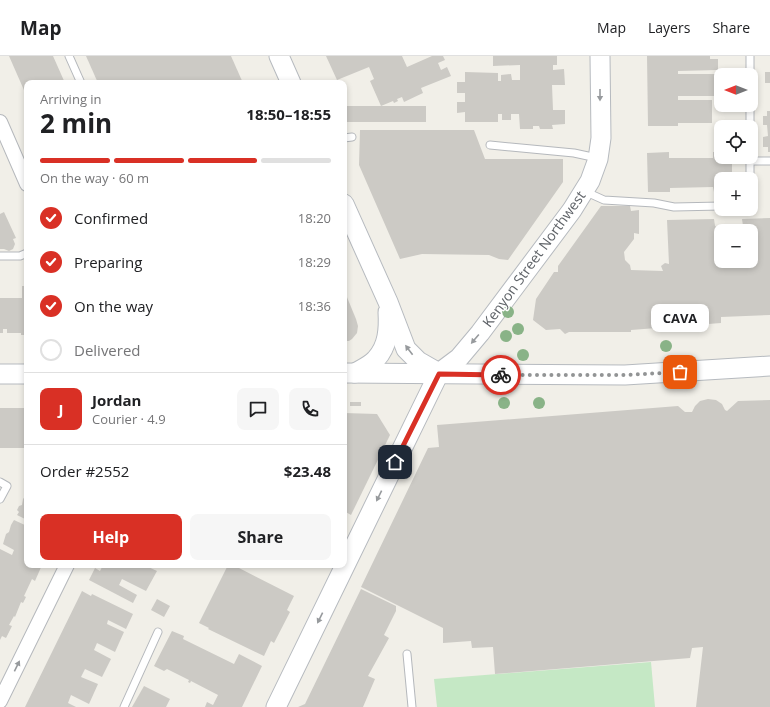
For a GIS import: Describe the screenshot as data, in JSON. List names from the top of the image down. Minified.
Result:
{"streets":{"main road":["Kenyon Street Northwest"]},"one_way":["Kenyon Street Northwest"],"places":["CAVA"],"north":"left","page":{"header":"Map","nav":["Map","Layers","Share"],"map_buttons":["+","−"],"heading":["2 min","Arriving in","18:50–18:55"],"panel":["Jordan","Courier · 4.9","Order #2552","$23.48"],"bar":"On the way · 60 m","list":[["Confirmed","18:20"],["Preparing","18:29"],["On the way","18:36"],"Delivered"],"bubble":"CAVA","round":"J","buttons":["Help","Share"]}}
